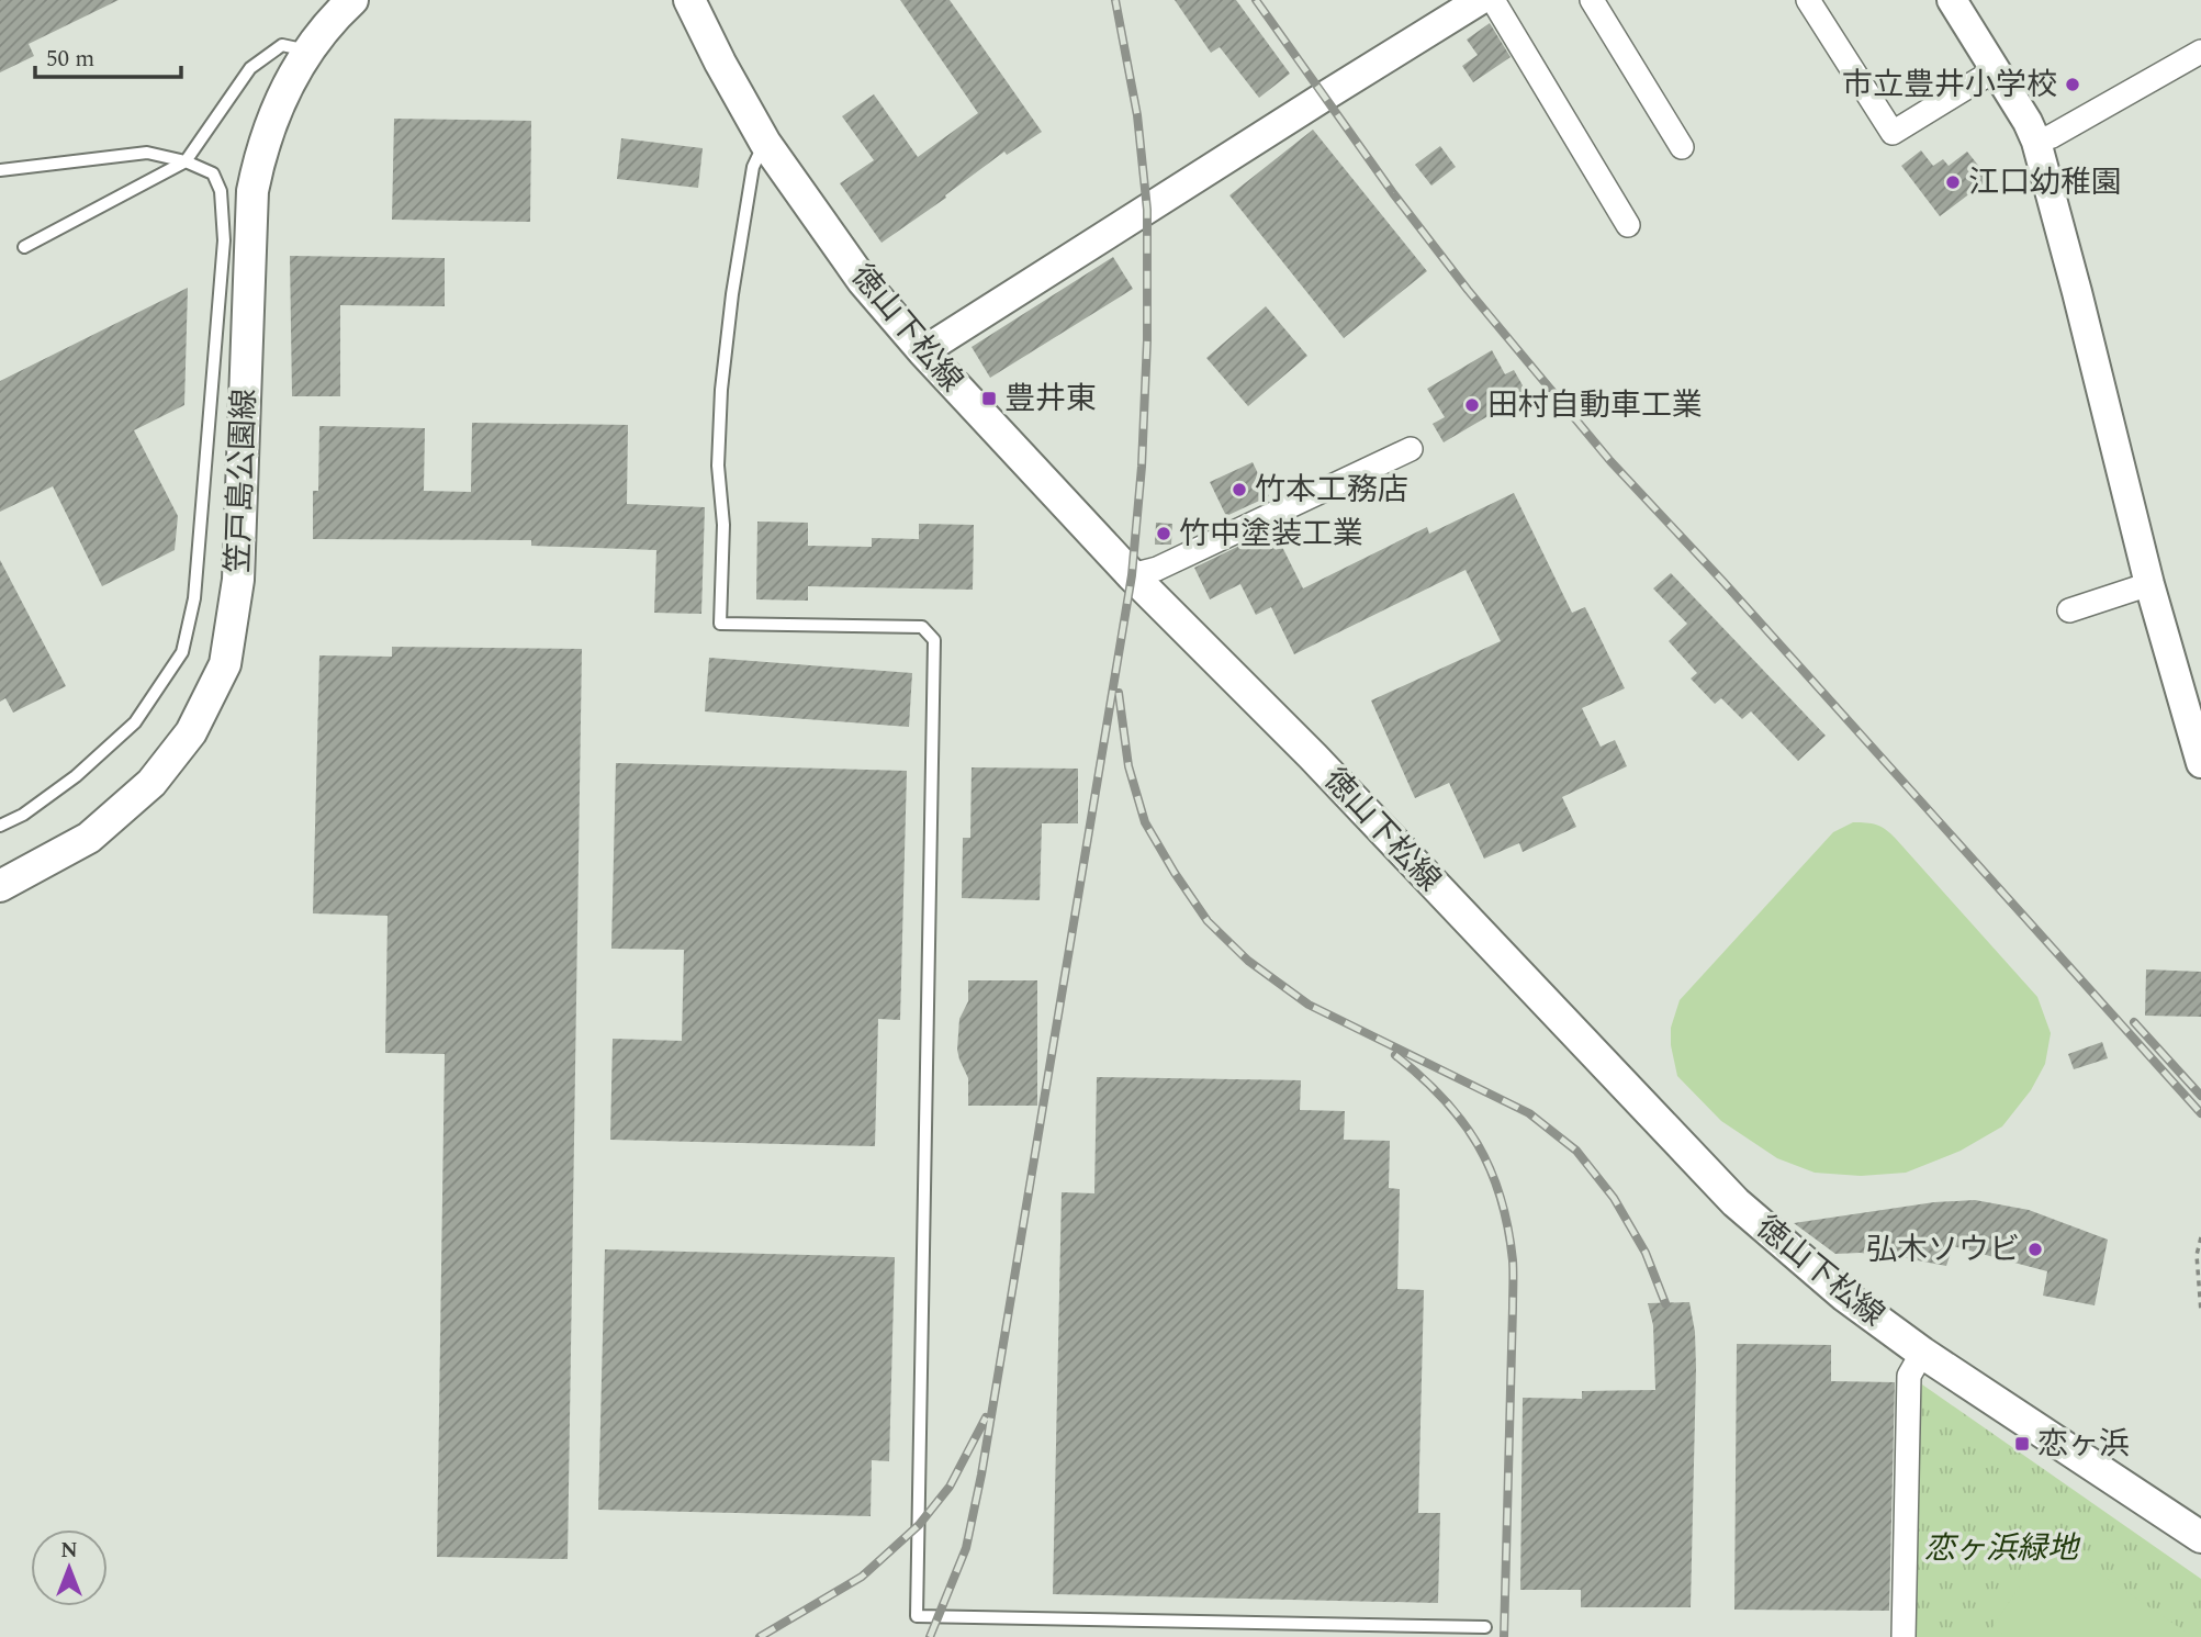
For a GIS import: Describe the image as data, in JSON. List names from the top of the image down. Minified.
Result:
{"streets":{"main road":["徳山下松線","笠戸島公園線"]},"parks":["恋ヶ浜緑地"],"places":{"other":["市立豊井小学校","江口幼稚園","田村自動車工業","竹本工務店","竹中塗装工業","弘木ソウビ"],"transit":["豊井東","恋ヶ浜"]},"scale_bar":"50 m","north":"top"}
